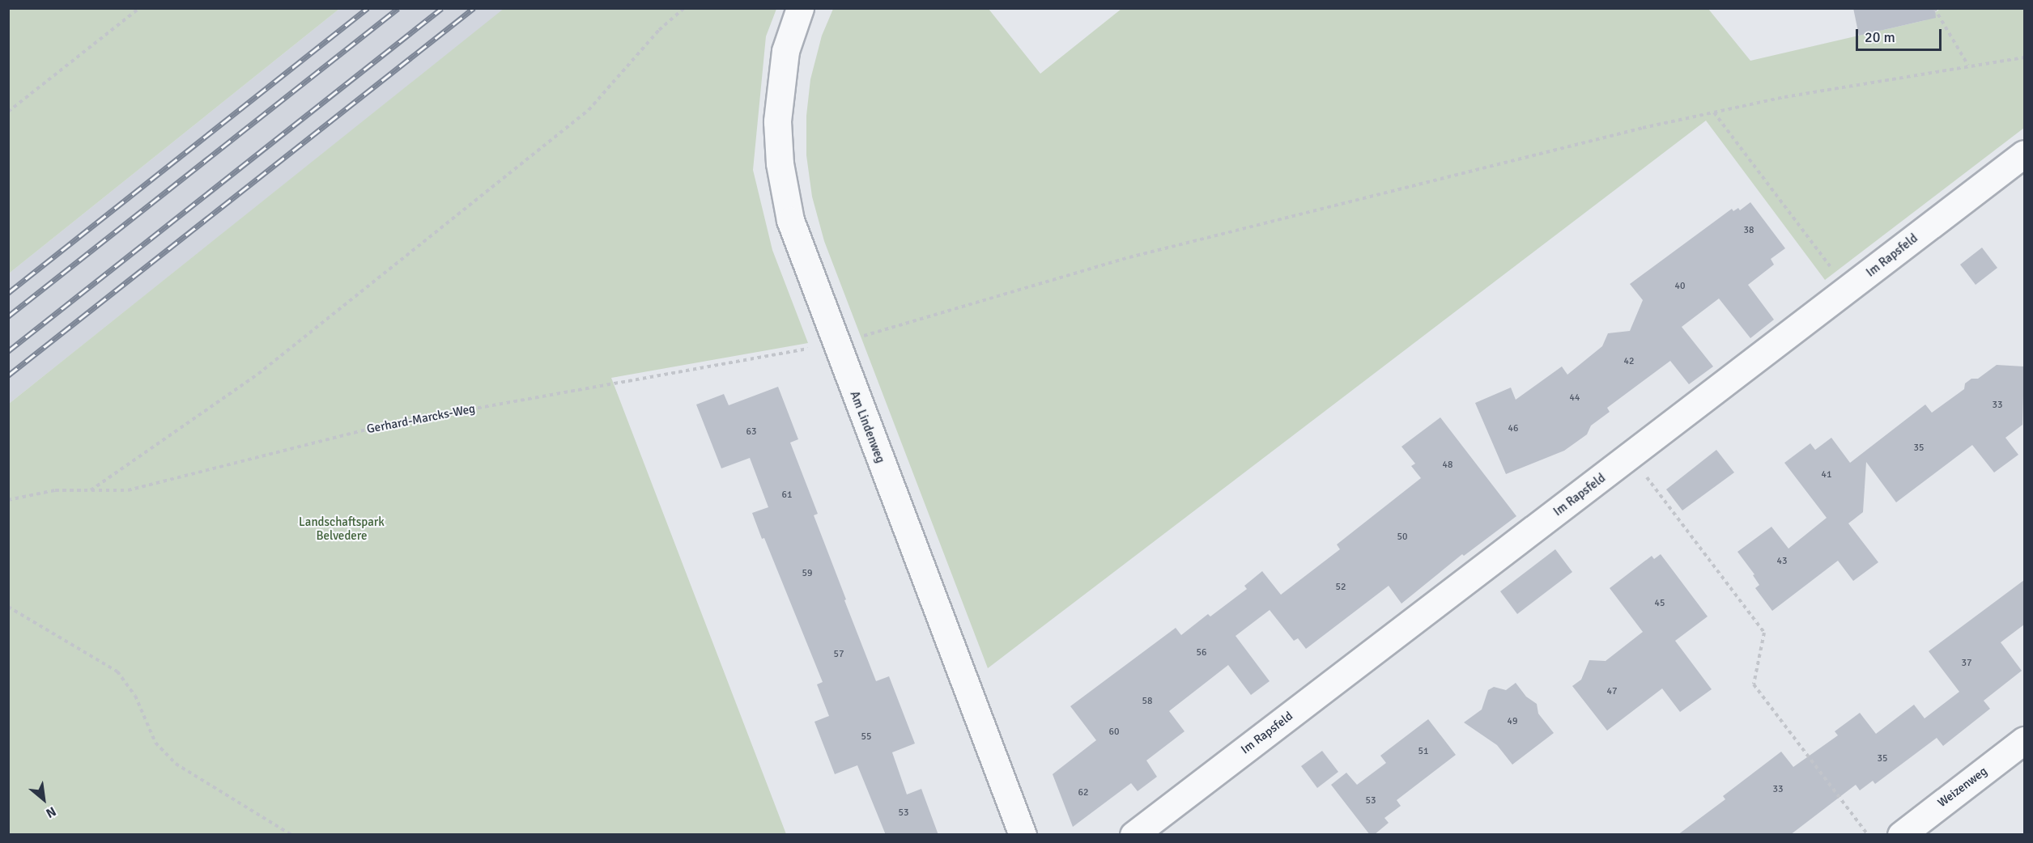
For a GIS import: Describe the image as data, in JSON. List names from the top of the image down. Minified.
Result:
{"streets":{"street":["Im Rapsfeld","Am Lindenweg","Weizenweg"],"path":["Gerhard-Marcks-Weg"]},"crossings":[["Gerhard-Marcks-Weg","Am Lindenweg"]],"parks":["Landschaftspark Belvedere"],"house_numbers":["38","40","42","44","33","46","63","35","48","41","61","50","43","59","52","45","56","57","37","47","58","49","60","55","51","35","33","62","53","53"],"scale_bar":"20 m","north":"bottom right"}
